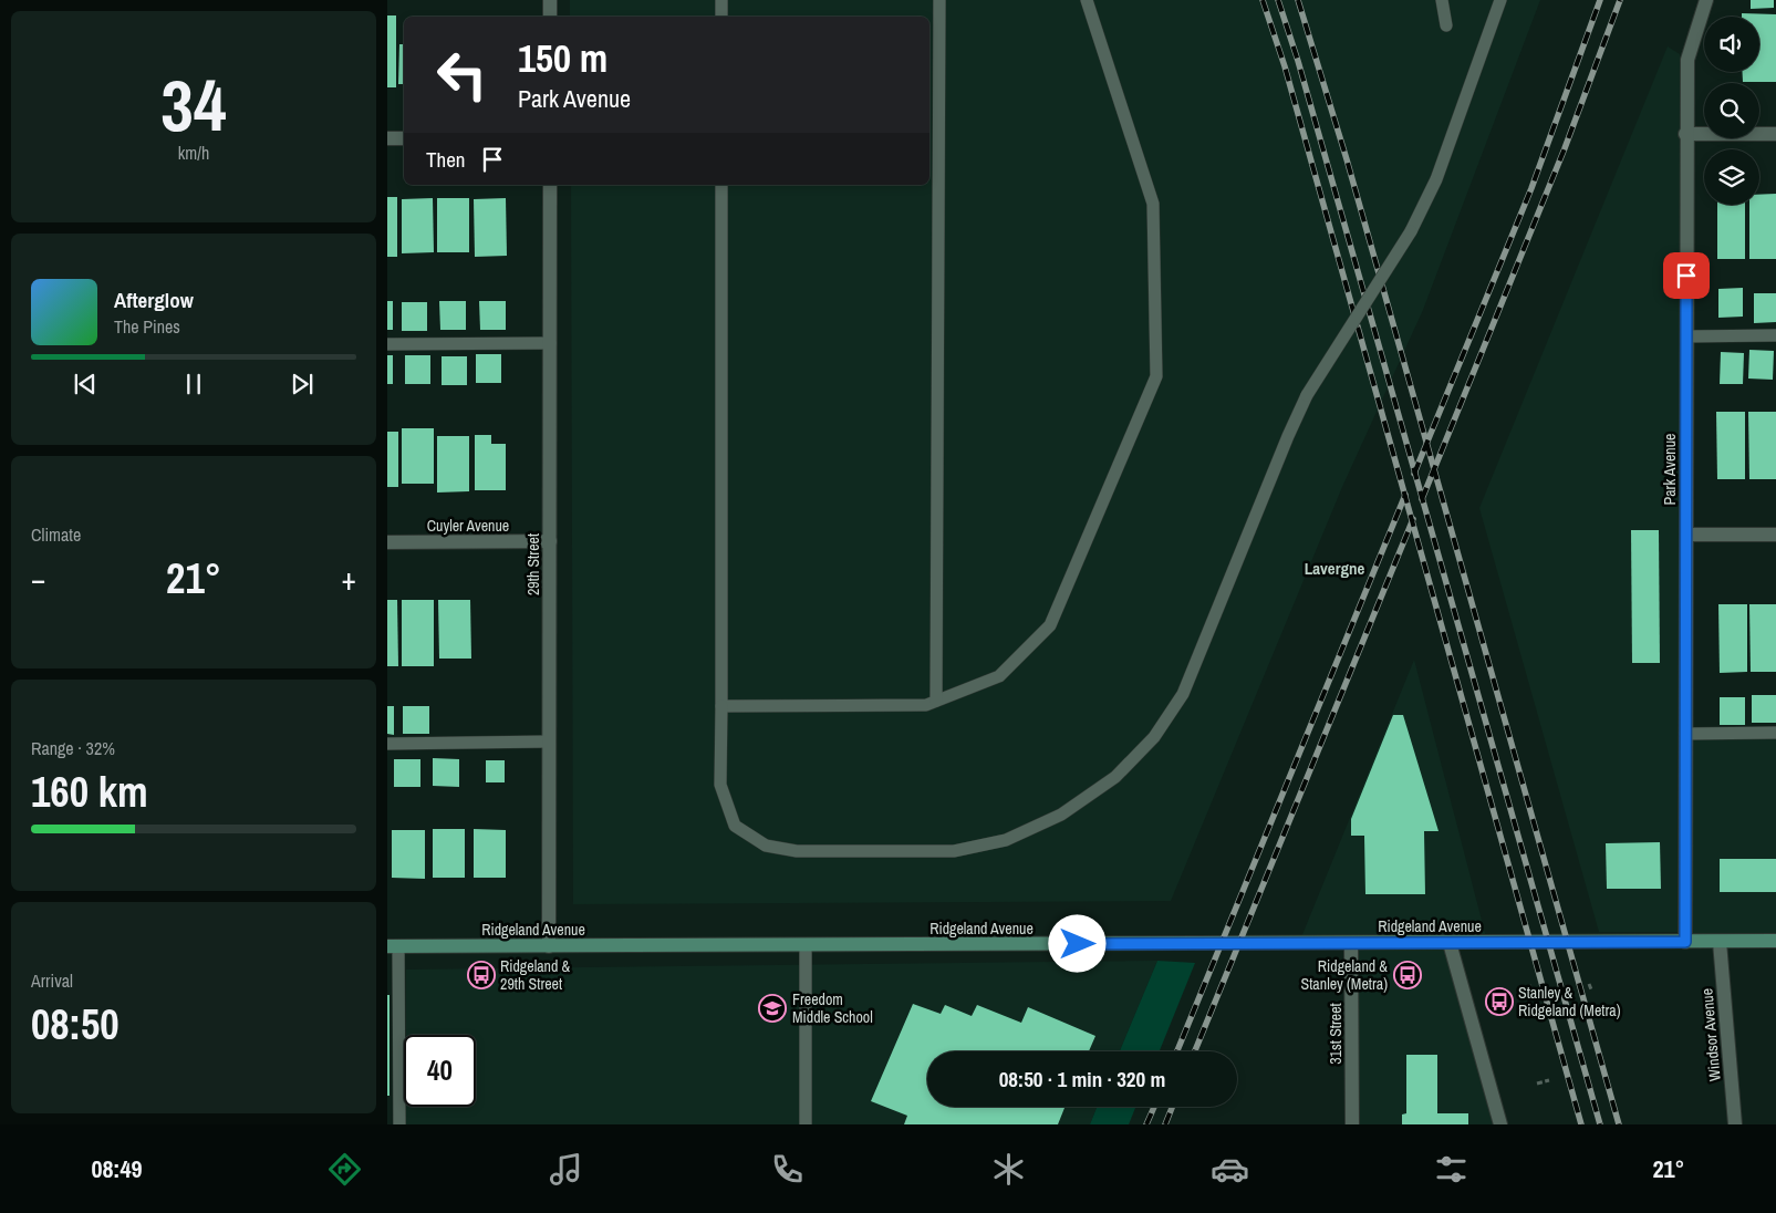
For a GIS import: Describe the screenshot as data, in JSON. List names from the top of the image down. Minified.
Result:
{"streets":{"street":["Park Avenue","Cuyler Avenue","29th Street","Ridgeland Avenue","31st Street","Windsor Avenue"]},"crossings":[["Park Avenue","Ridgeland Avenue"],["Cuyler Avenue","29th Street"],["29th Street","Ridgeland Avenue"],["Ridgeland Avenue","31st Street"],["Ridgeland Avenue","Windsor Avenue"]],"districts":["Lavergne"],"places":{"bus stop":["Ridgeland & 29th Street","Ridgeland & Stanley (Metra)","Stanley & Ridgeland (Metra)"],"school or university":["Freedom Middle School"]},"page":{"tile":[["34","km/h"],"Climate",["Range · 32%","160 km"],["Arrival","08:50"]],"turn":["150 m","Park Avenue"],"then":"Then","song":["Afterglow","The Pines"],"heat":["−","21°","+"],"limit":"40","trip":"08:50 · 1 min · 320 m","tabs":["08:49","21°"]}}
